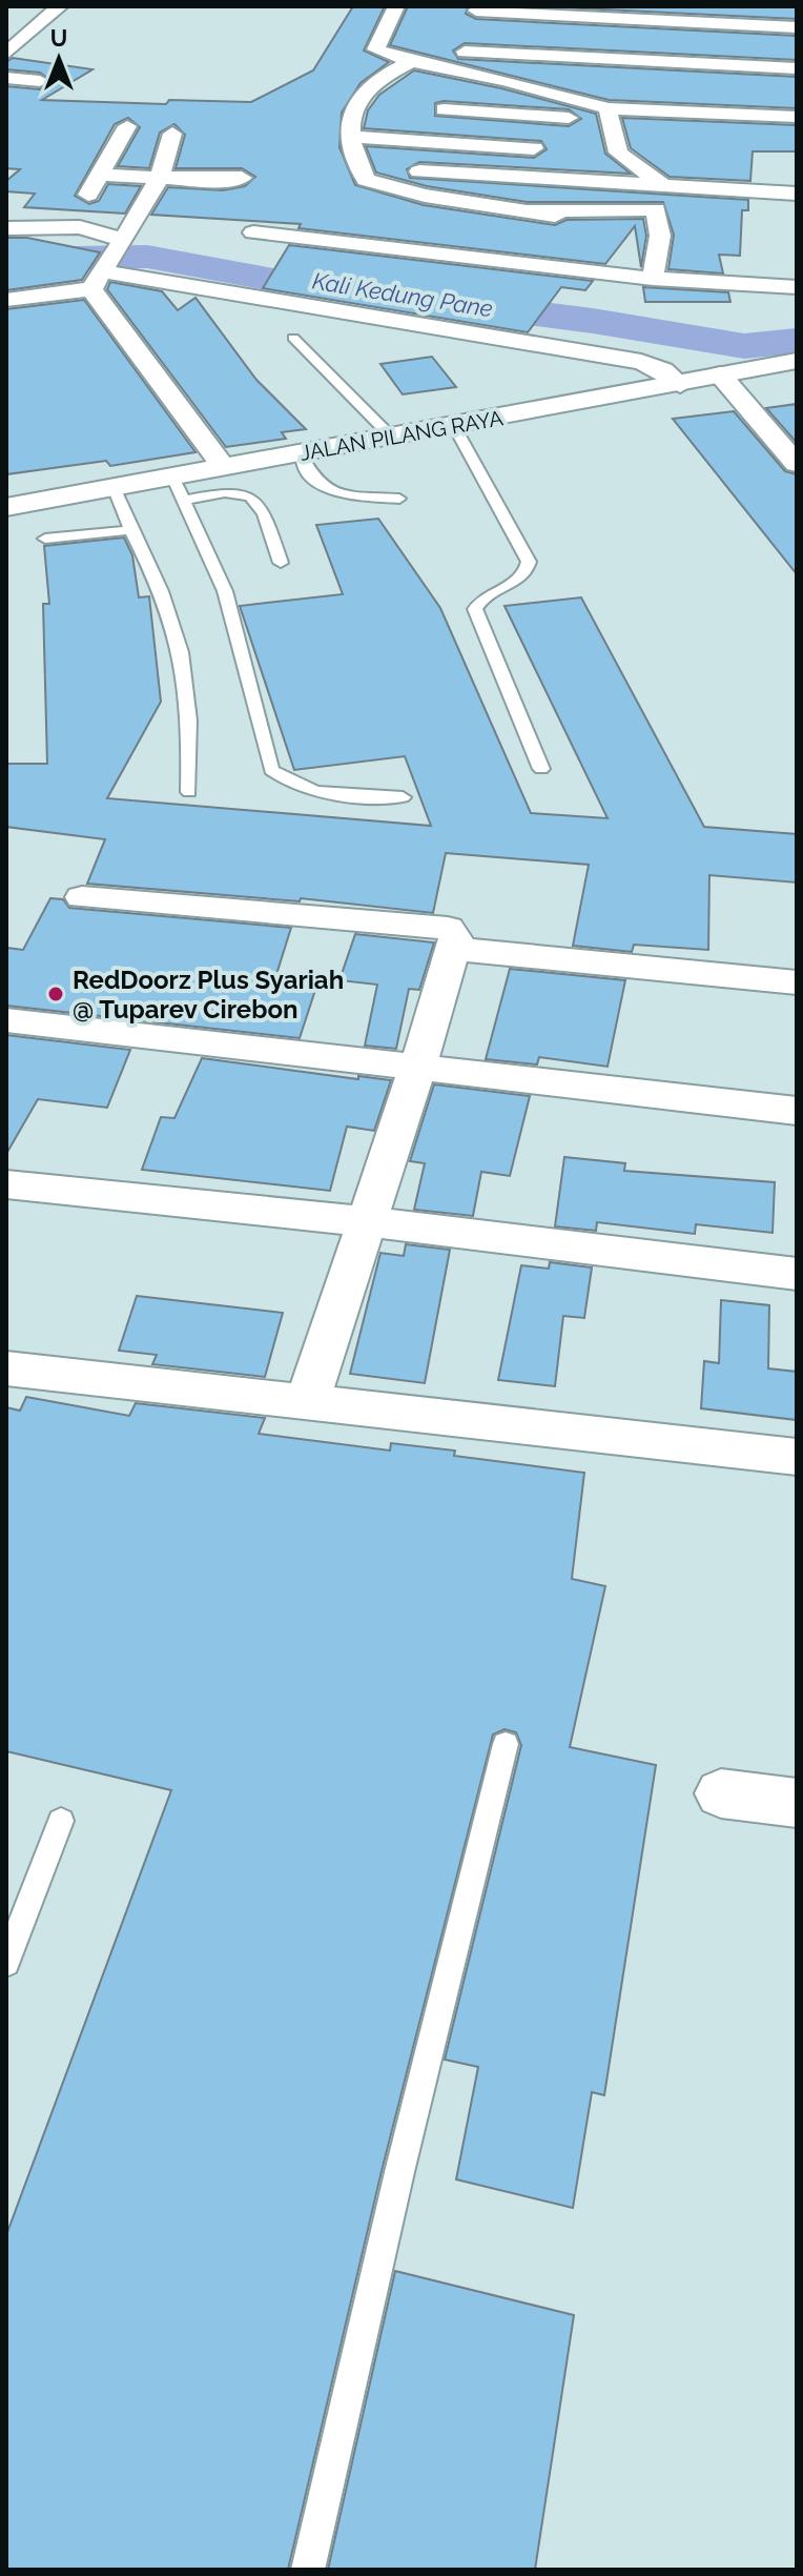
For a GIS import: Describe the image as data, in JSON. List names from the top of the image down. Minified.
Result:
{"streets":{"highway":["JALAN PILANG RAYA"]},"water":["Kali Kedung Pane"],"places":["RedDoorz Plus Syariah @ Tuparev Cirebon"],"north":"top"}
